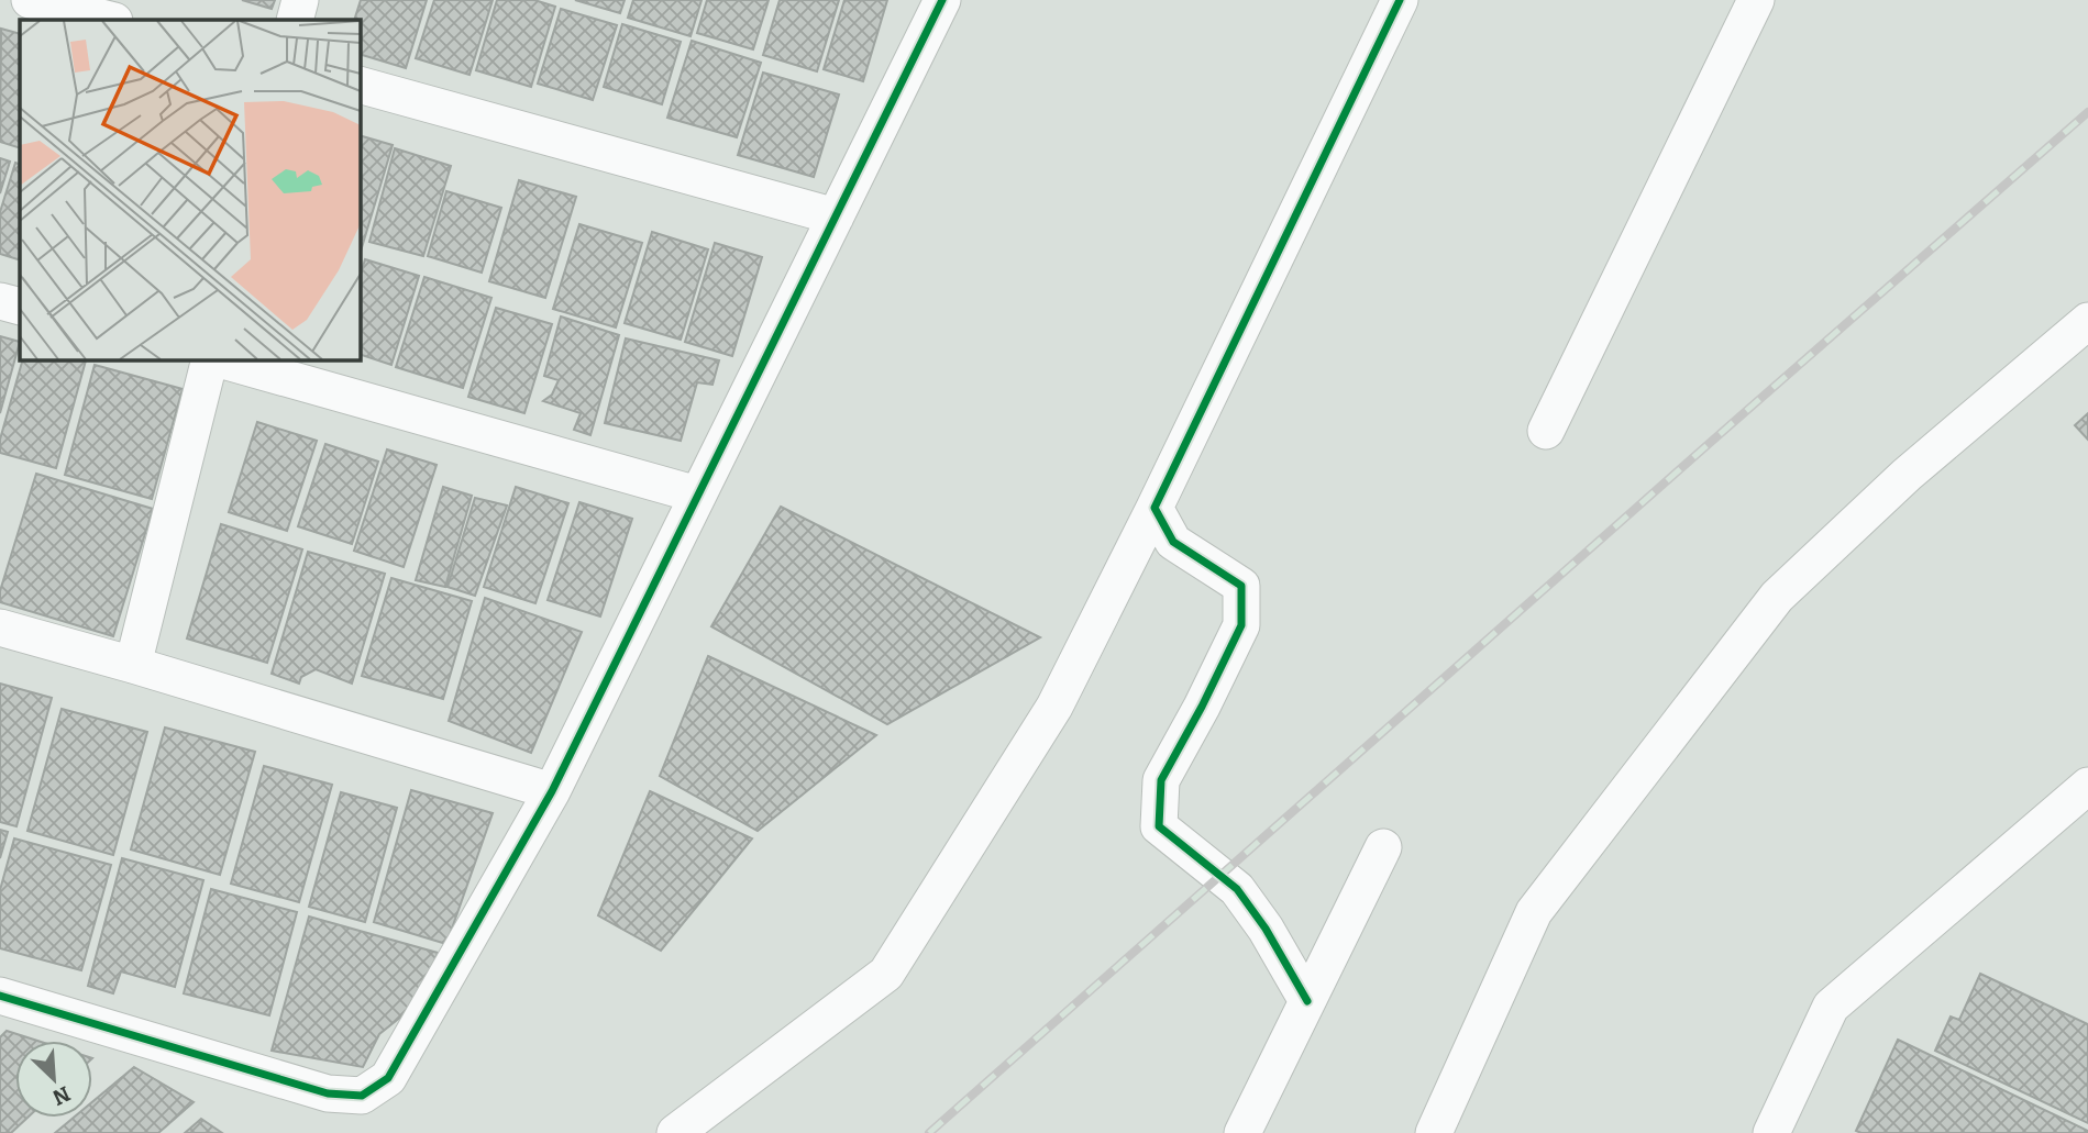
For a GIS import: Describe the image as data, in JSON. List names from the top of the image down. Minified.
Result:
{"north":"bottom right"}
